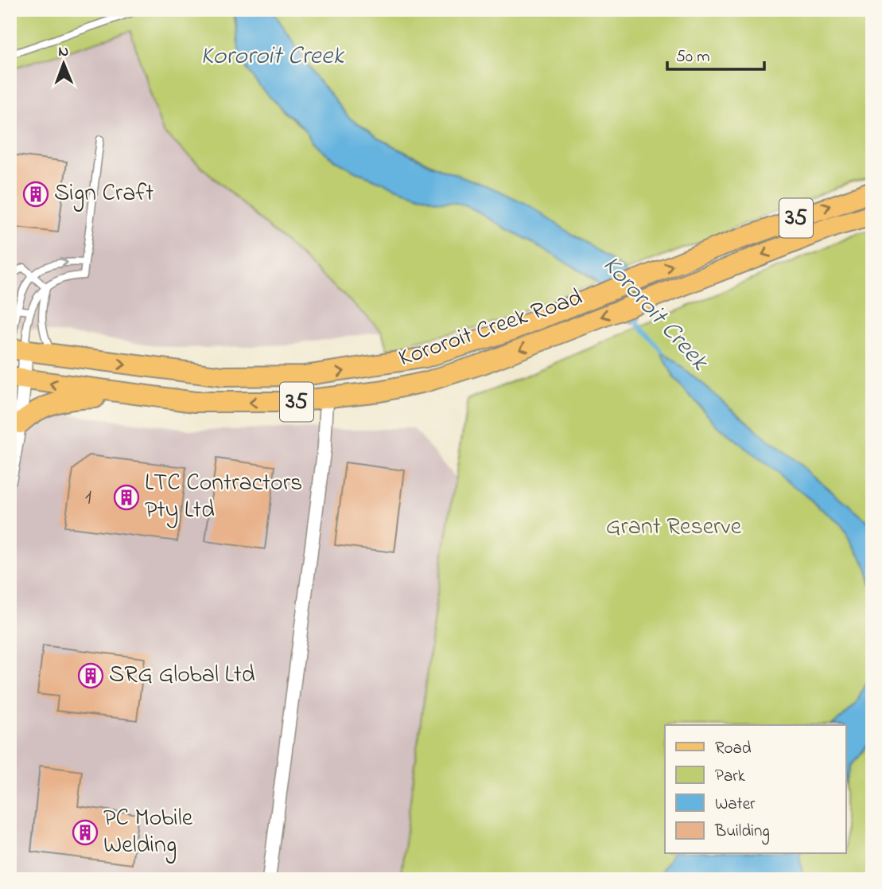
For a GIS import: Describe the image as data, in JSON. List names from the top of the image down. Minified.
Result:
{"streets":{"main road":["35","Kororoit Creek Road"]},"water":["Kororoit Creek"],"parks":["Grant Reserve"],"places":{"building":["Sign Craft","LTC Contractors Pty Ltd","SRG Global Ltd","PC Mobile Welding"]},"house_numbers":["1"],"legend":["Road","Park","Water","Building"],"scale_bar":"50 m","north":"top"}
